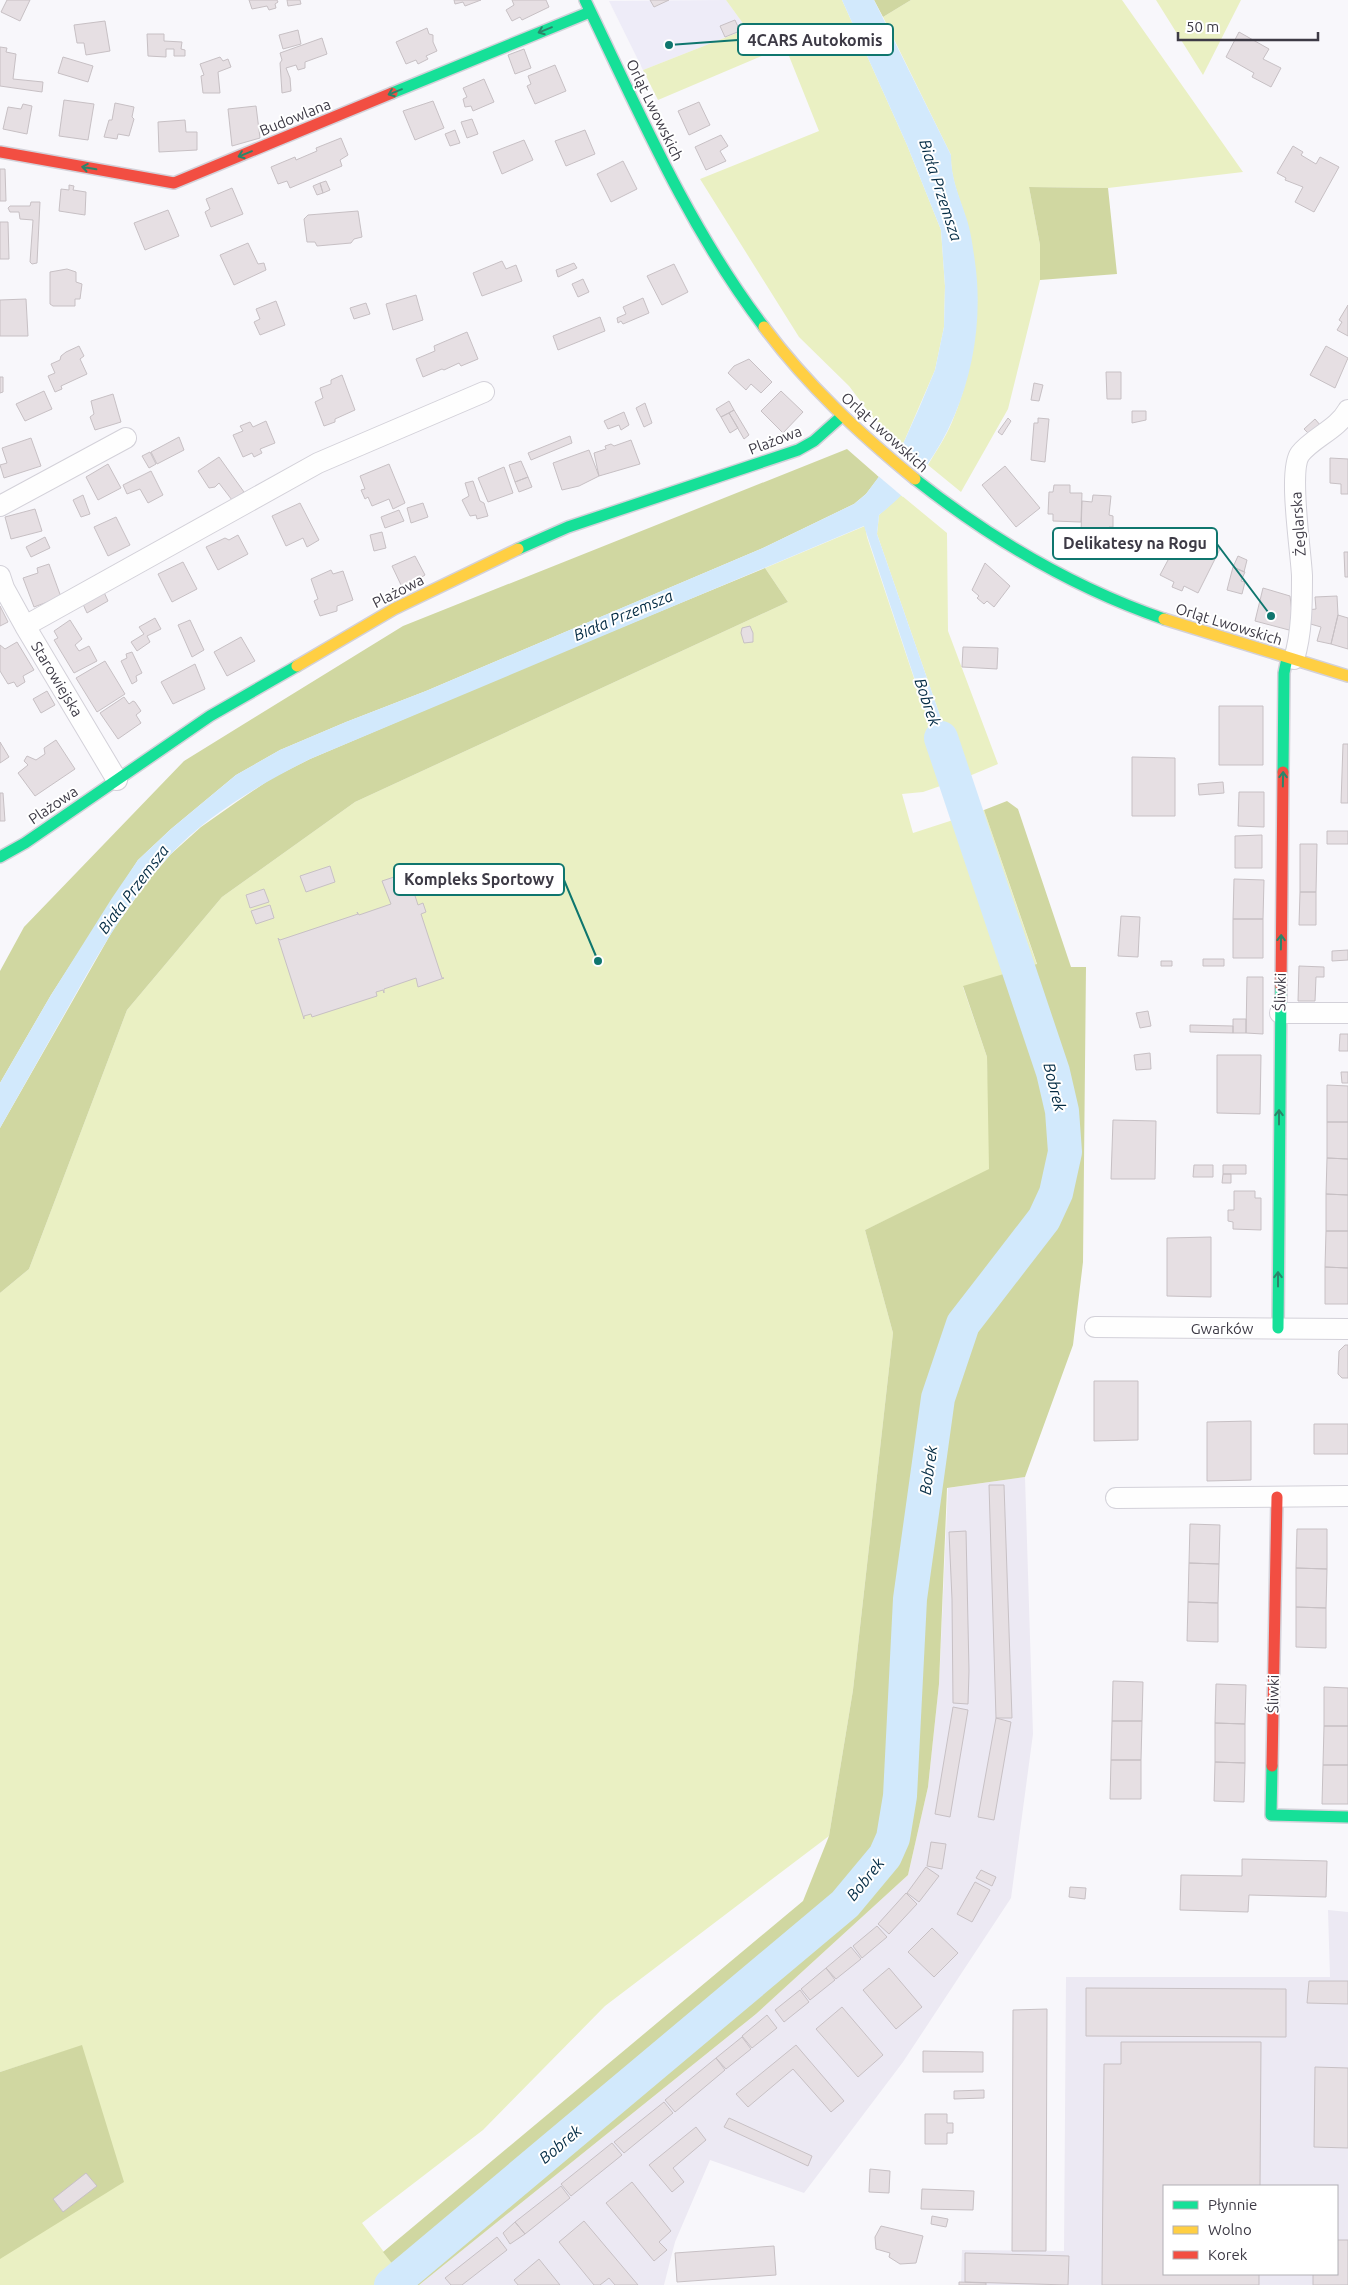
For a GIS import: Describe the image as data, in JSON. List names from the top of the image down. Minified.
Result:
{"streets":{"street":["Orląt Lwowskich","Budowlana","Plażowa","Żeglarska","Starowiejska","Śliwki","Gwarków"]},"crossings":[["Orląt Lwowskich","Budowlana"],["Orląt Lwowskich","Plażowa"],["Orląt Lwowskich","Żeglarska"],["Orląt Lwowskich","Śliwki"],["Plażowa","Starowiejska"],["Żeglarska","Śliwki"],["Śliwki","Gwarków"]],"one_way":["Budowlana","Śliwki"],"water":["Biała Przemsza","Bobrek"],"places":["4CARS Autokomis","Delikatesy na Rogu","Kompleks Sportowy"],"legend":["Płynnie","Wolno","Korek"],"scale_bar":"50 m"}
